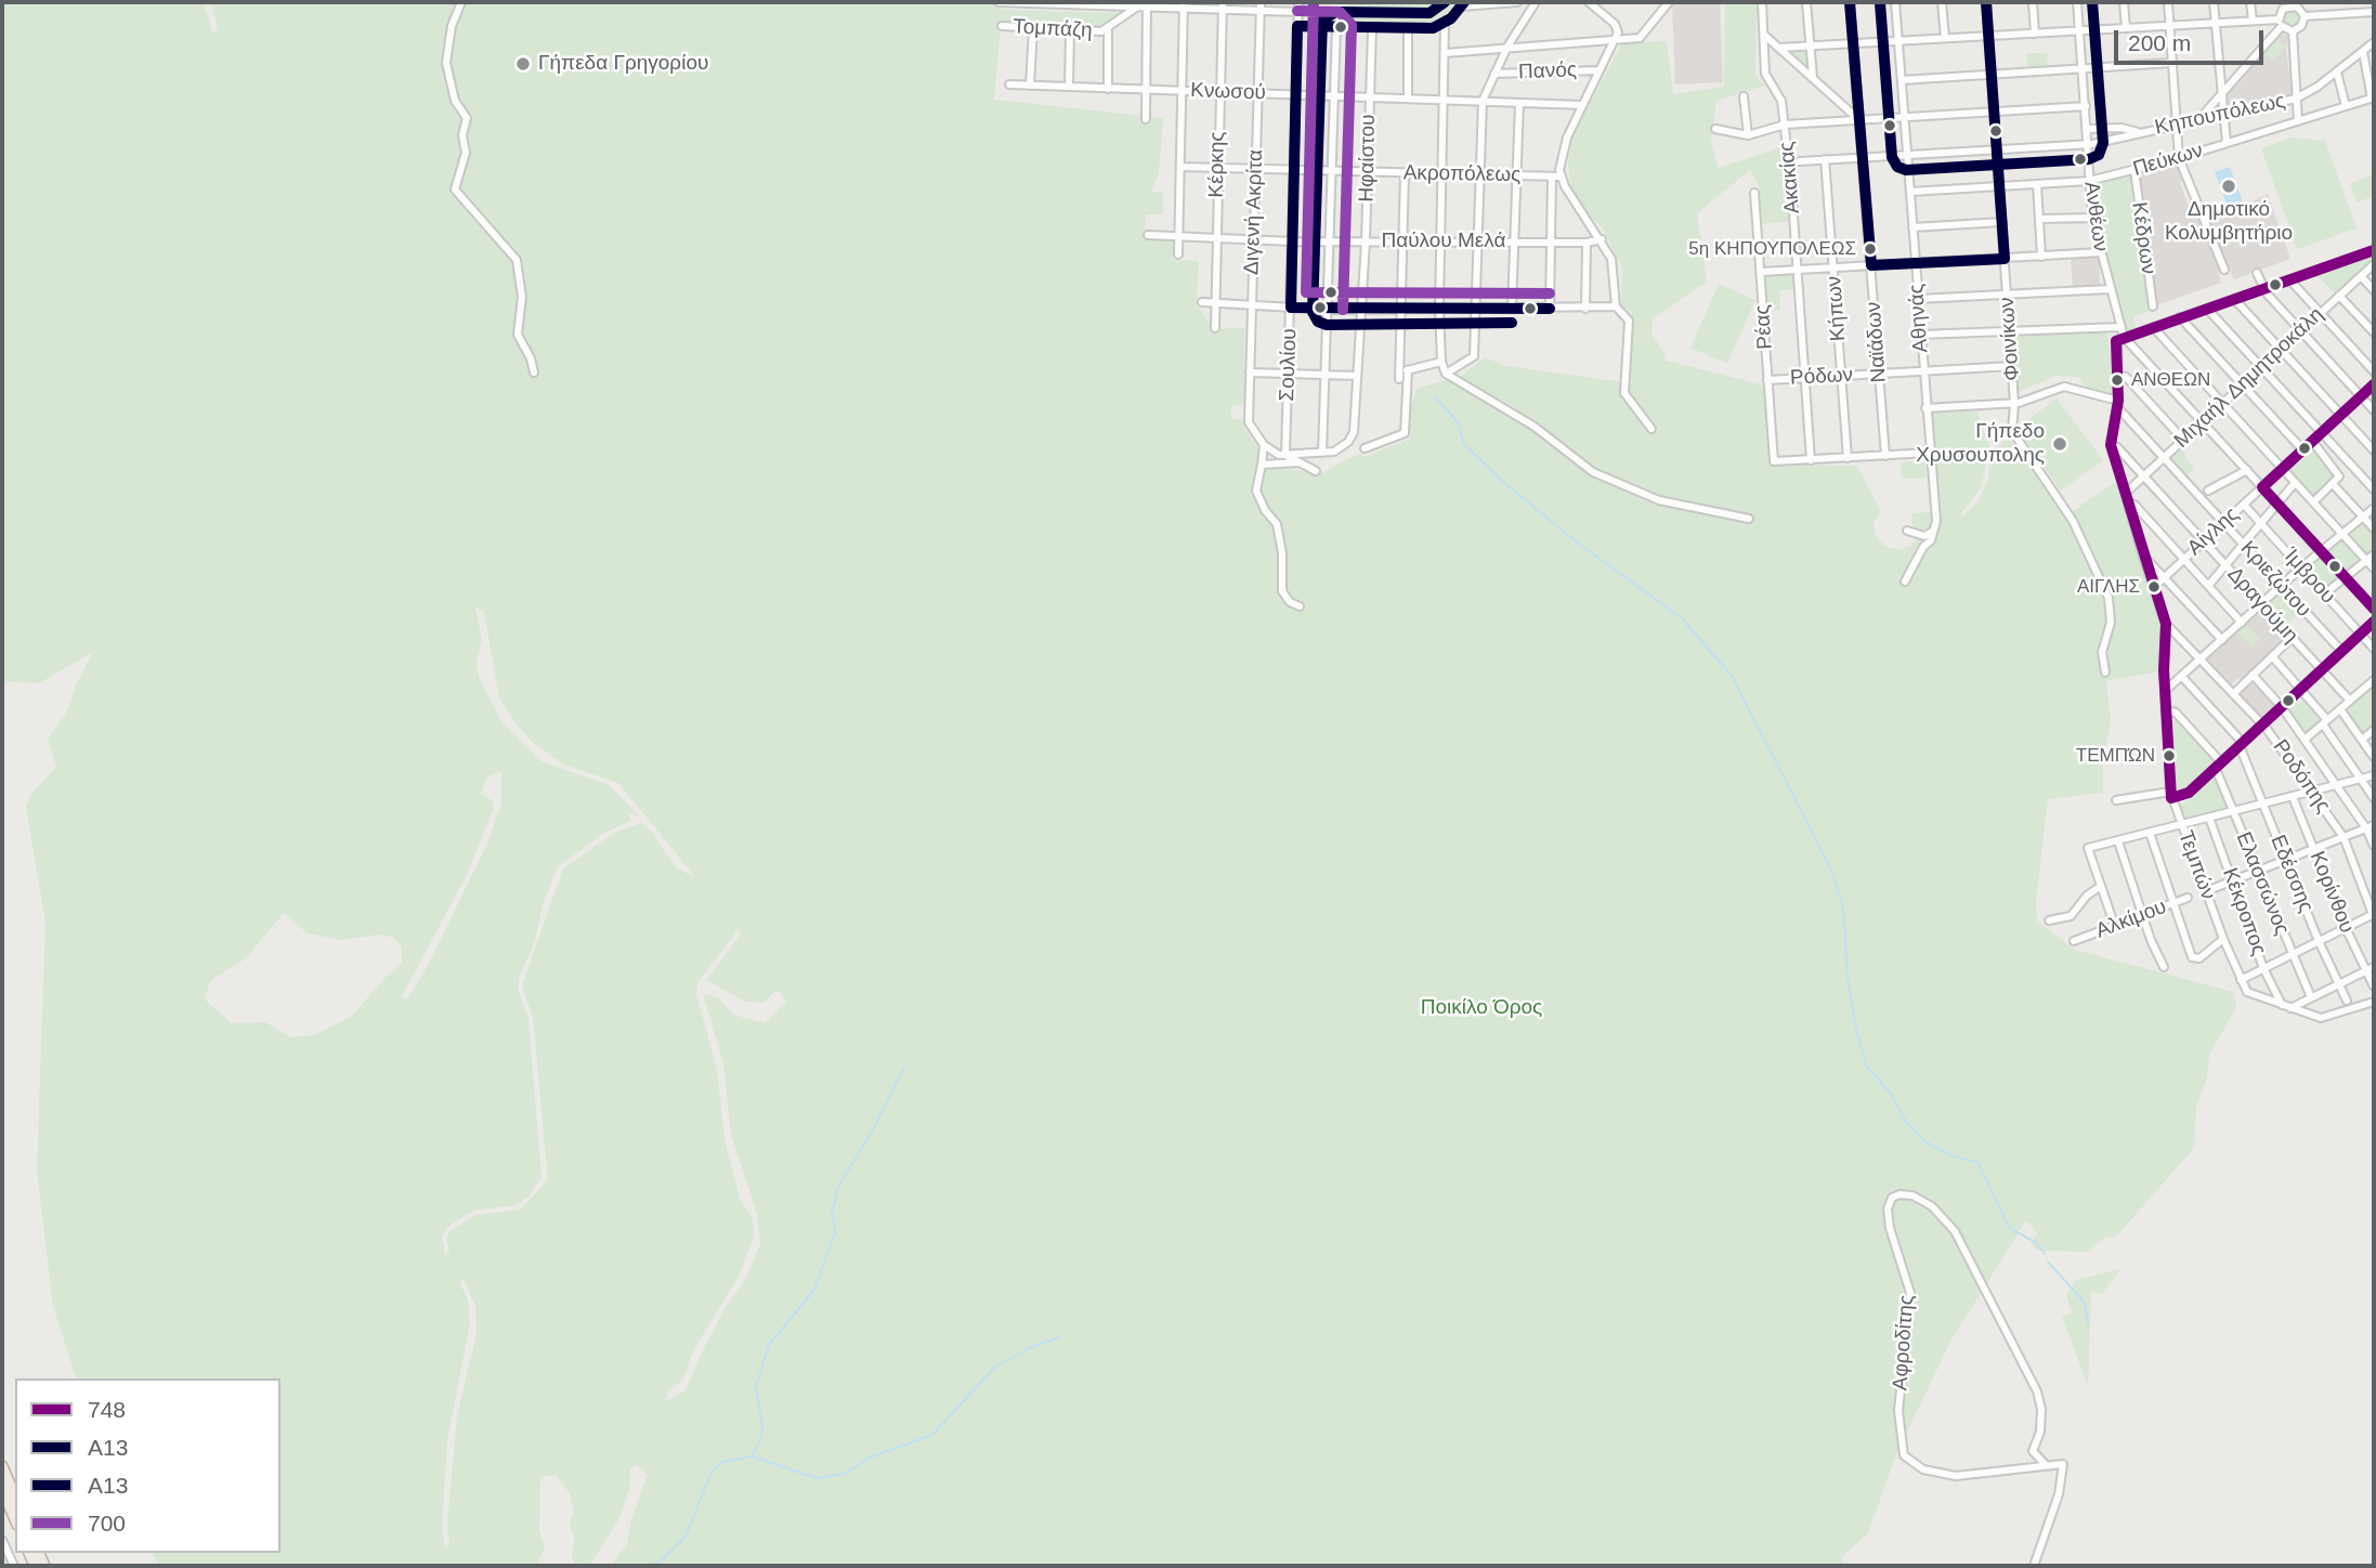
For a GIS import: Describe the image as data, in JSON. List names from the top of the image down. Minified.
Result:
{"streets":{"street":["Τομπάζη","Πανός","Κνωσού","Κηπουπόλεως","Ηφαίστου","Πεύκων","Κέρκης","Ακροπόλεως","Ακακίας","Διγενή Ακρίτα","Ανθέων","Κέδρων","Παύλου Μελά","Κήπων","Αθηνάς","Ρέας","Φοινίκων","Ναϊάδων","Σουλίου","Ρόδων","Μιχαήλ Δημητροκάλη","Αίγλης","Ίμβρου","Κριεζώτου","Δραγούμη","Ροδόπης","Τεμπών","Εδέσσης","Ελασσώνος","Κορίνθου","Κέκροπος","Αλκίμου","Αφροδίτης"]},"crossings":[["Κνωσού","Ηφαίστου"],["Κνωσού","Κέρκης"],["Κνωσού","Διγενή Ακρίτα"],["Κνωσού","Σουλίου"],["Κηπουπόλεως","Ανθέων"],["Κηπουπόλεως","Κήπων"],["Κηπουπόλεως","Αθηνάς"],["Κηπουπόλεως","Φοινίκων"],["Κηπουπόλεως","Ναϊάδων"],["Ηφαίστου","Ακροπόλεως"],["Ηφαίστου","Παύλου Μελά"],["Πεύκων","Ανθέων"],["Πεύκων","Κέδρων"],["Πεύκων","Αθηνάς"],["Πεύκων","Φοινίκων"],["Κέρκης","Ακροπόλεως"],["Κέρκης","Παύλου Μελά"],["Ακροπόλεως","Διγενή Ακρίτα"],["Ακροπόλεως","Σουλίου"],["Ακακίας","Ρέας"],["Ακακίας","Ρόδων"],["Διγενή Ακρίτα","Παύλου Μελά"],["Ανθέων","Τεμπών"],["Παύλου Μελά","Σουλίου"],["Κήπων","Ρόδων"],["Αθηνάς","Ρόδων"],["Ρέας","Ρόδων"],["Φοινίκων","Ρόδων"],["Ναϊάδων","Ρόδων"],["Μιχαήλ Δημητροκάλη","Κριεζώτου"],["Μιχαήλ Δημητροκάλη","Δραγούμη"],["Μιχαήλ Δημητροκάλη","Τεμπών"],["Αίγλης","Ίμβρου"],["Αίγλης","Κριεζώτου"],["Αίγλης","Δραγούμη"],["Αίγλης","Τεμπών"],["Κριεζώτου","Τεμπών"],["Δραγούμη","Τεμπών"],["Ροδόπης","Τεμπών"],["Τεμπών","Ελασσώνος"]],"parks":["Ποικίλο Όρος"],"places":["Γήπεδα Γρηγορίου","Δημοτικό Κολυμβητήριο","5η ΚΗΠΟΥΠΟΛΕΩΣ","ΑΝΘΕΩΝ","Γήπεδο Χρυσουπολης","ΑΙΓΛΗΣ","ΤΕΜΠΏΝ"],"lines":["transit line A13","transit line Α13","transit line 700","transit line 748"],"legend":["748","A13","Α13","700"],"scale_bar":"200 m"}
